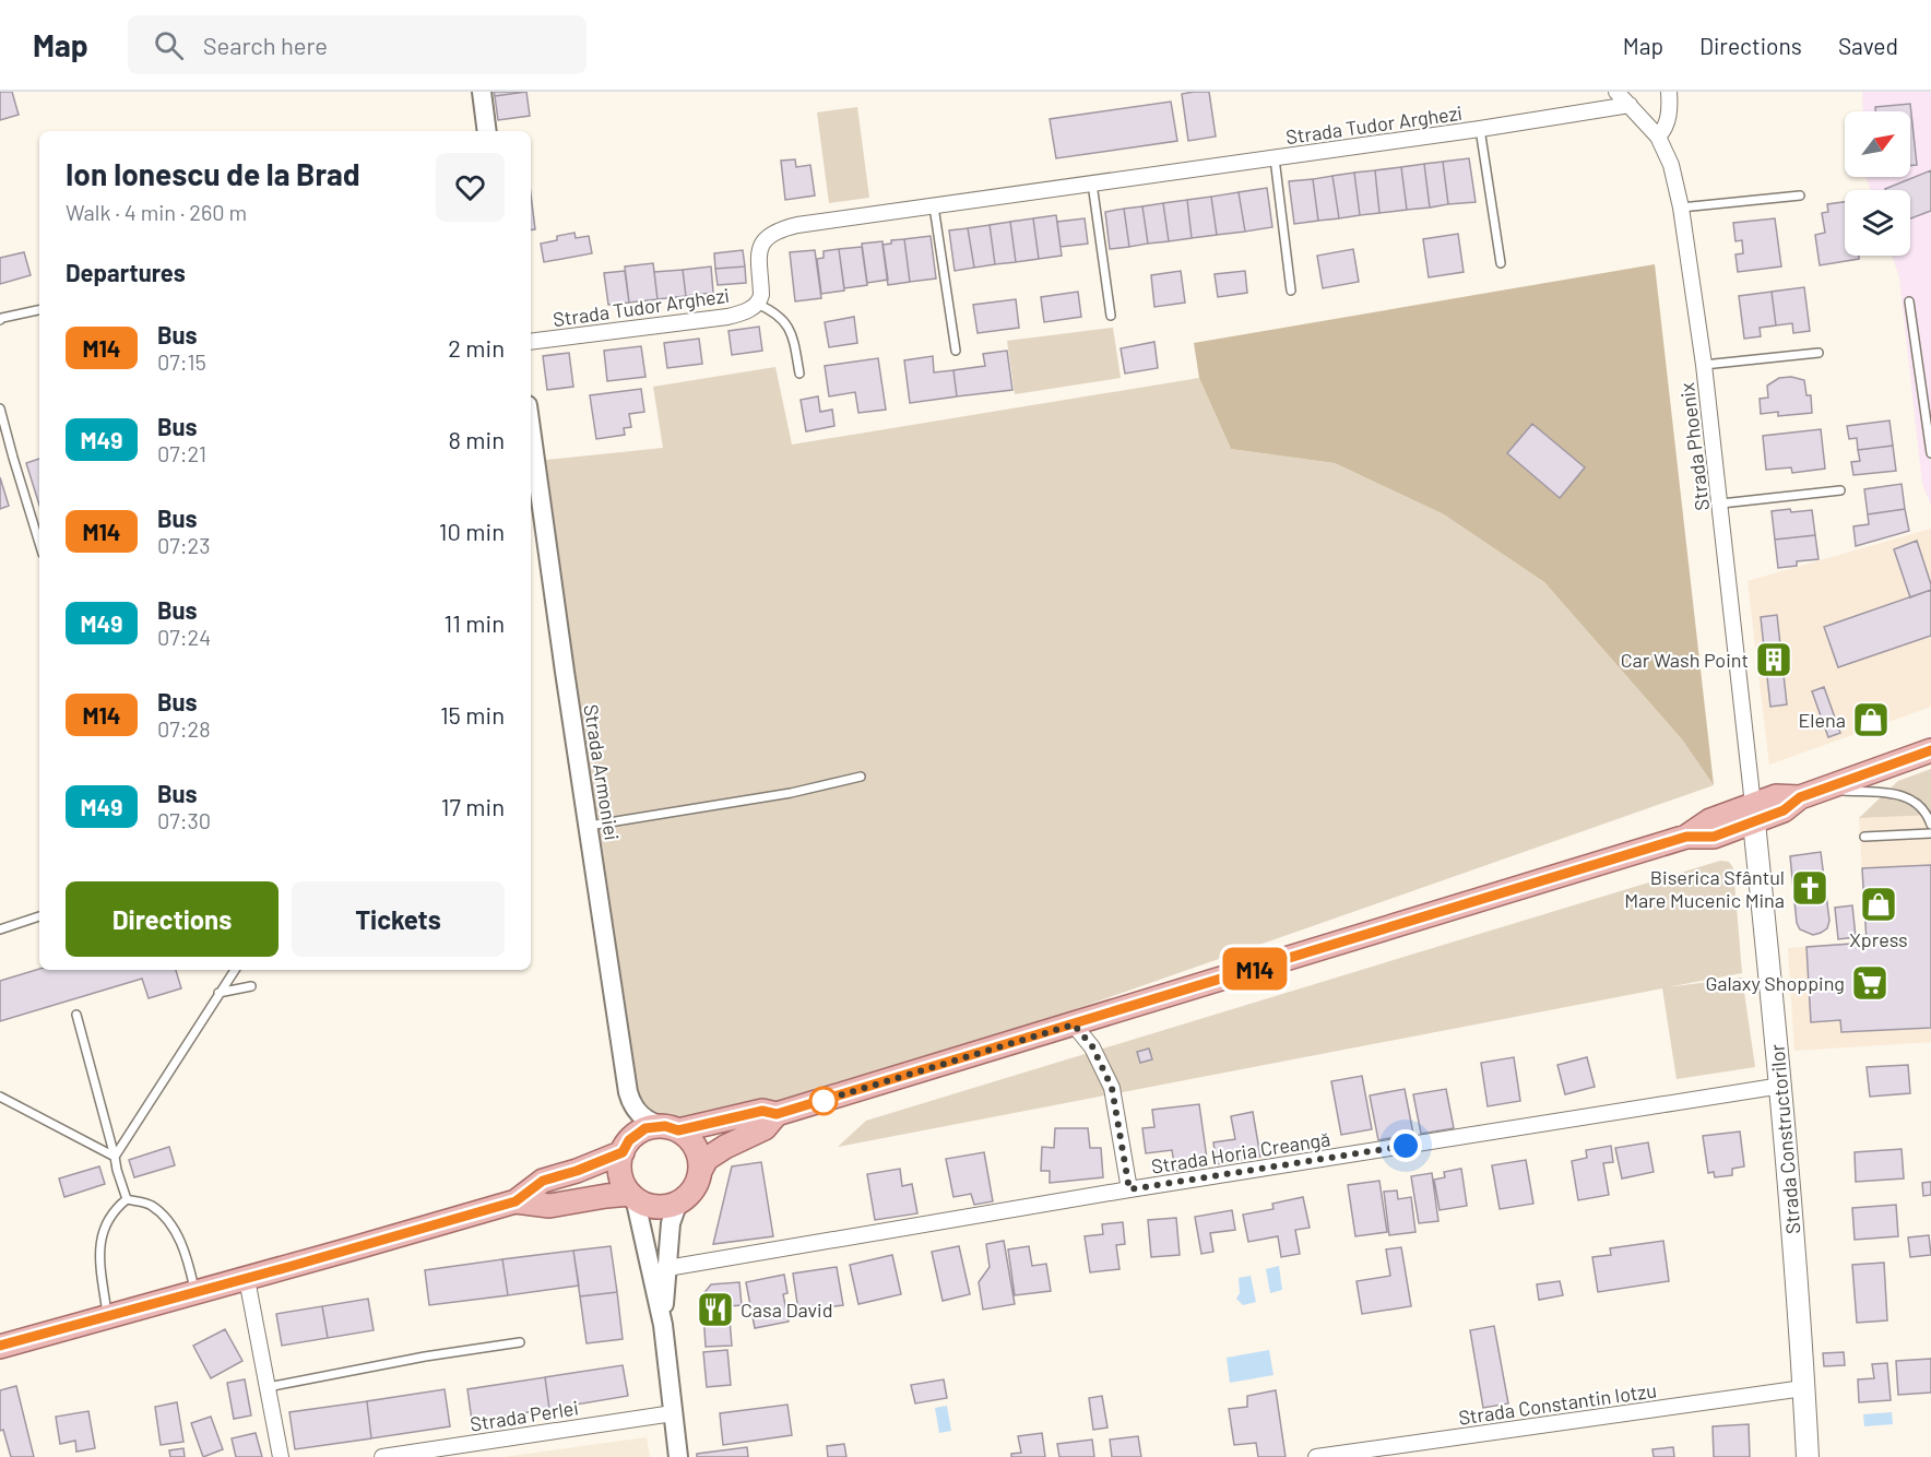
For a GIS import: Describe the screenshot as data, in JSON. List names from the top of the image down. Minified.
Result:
{"streets":{"main road":["Strada Constructorilor"],"street":["Strada Tudor Arghezi","Strada Phoenix","Strada Armoniei","Strada Horia Creangă","Strada Constantin Iotzu","Strada Perlei"]},"crossings":[["Strada Tudor Arghezi","Strada Phoenix"],["Strada Phoenix","Strada Constructorilor"],["Strada Constructorilor","Strada Horia Creangă"],["Strada Constructorilor","Strada Constantin Iotzu"]],"places":{"building":["Car Wash Point"],"shop":["Elena","Xpress"],"church":["Biserica Sfântul Mare Mucenic Mina"],"supermarket":["Galaxy Shopping"],"restaurant":["Casa David"]},"lines":["bus line M14"],"north":"top right","page":{"header":"Map","search":"Search here","nav":["Map","Directions","Saved"],"on_map":"M14","heading":[["Ion Ionescu de la Brad","Walk · 4 min · 260 m"],"Departures"],"list":[{"mark":"M14","name":"Bus","note":"07:15","value":"2 min"},{"mark":"M49","name":"Bus","note":"07:21","value":"8 min"},{"mark":"M14","name":"Bus","note":"07:23","value":"10 min"},{"mark":"M49","name":"Bus","note":"07:24","value":"11 min"},{"mark":"M14","name":"Bus","note":"07:28","value":"15 min"},{"mark":"M49","name":"Bus","note":"07:30","value":"17 min"}],"buttons":["Directions","Tickets"]}}
